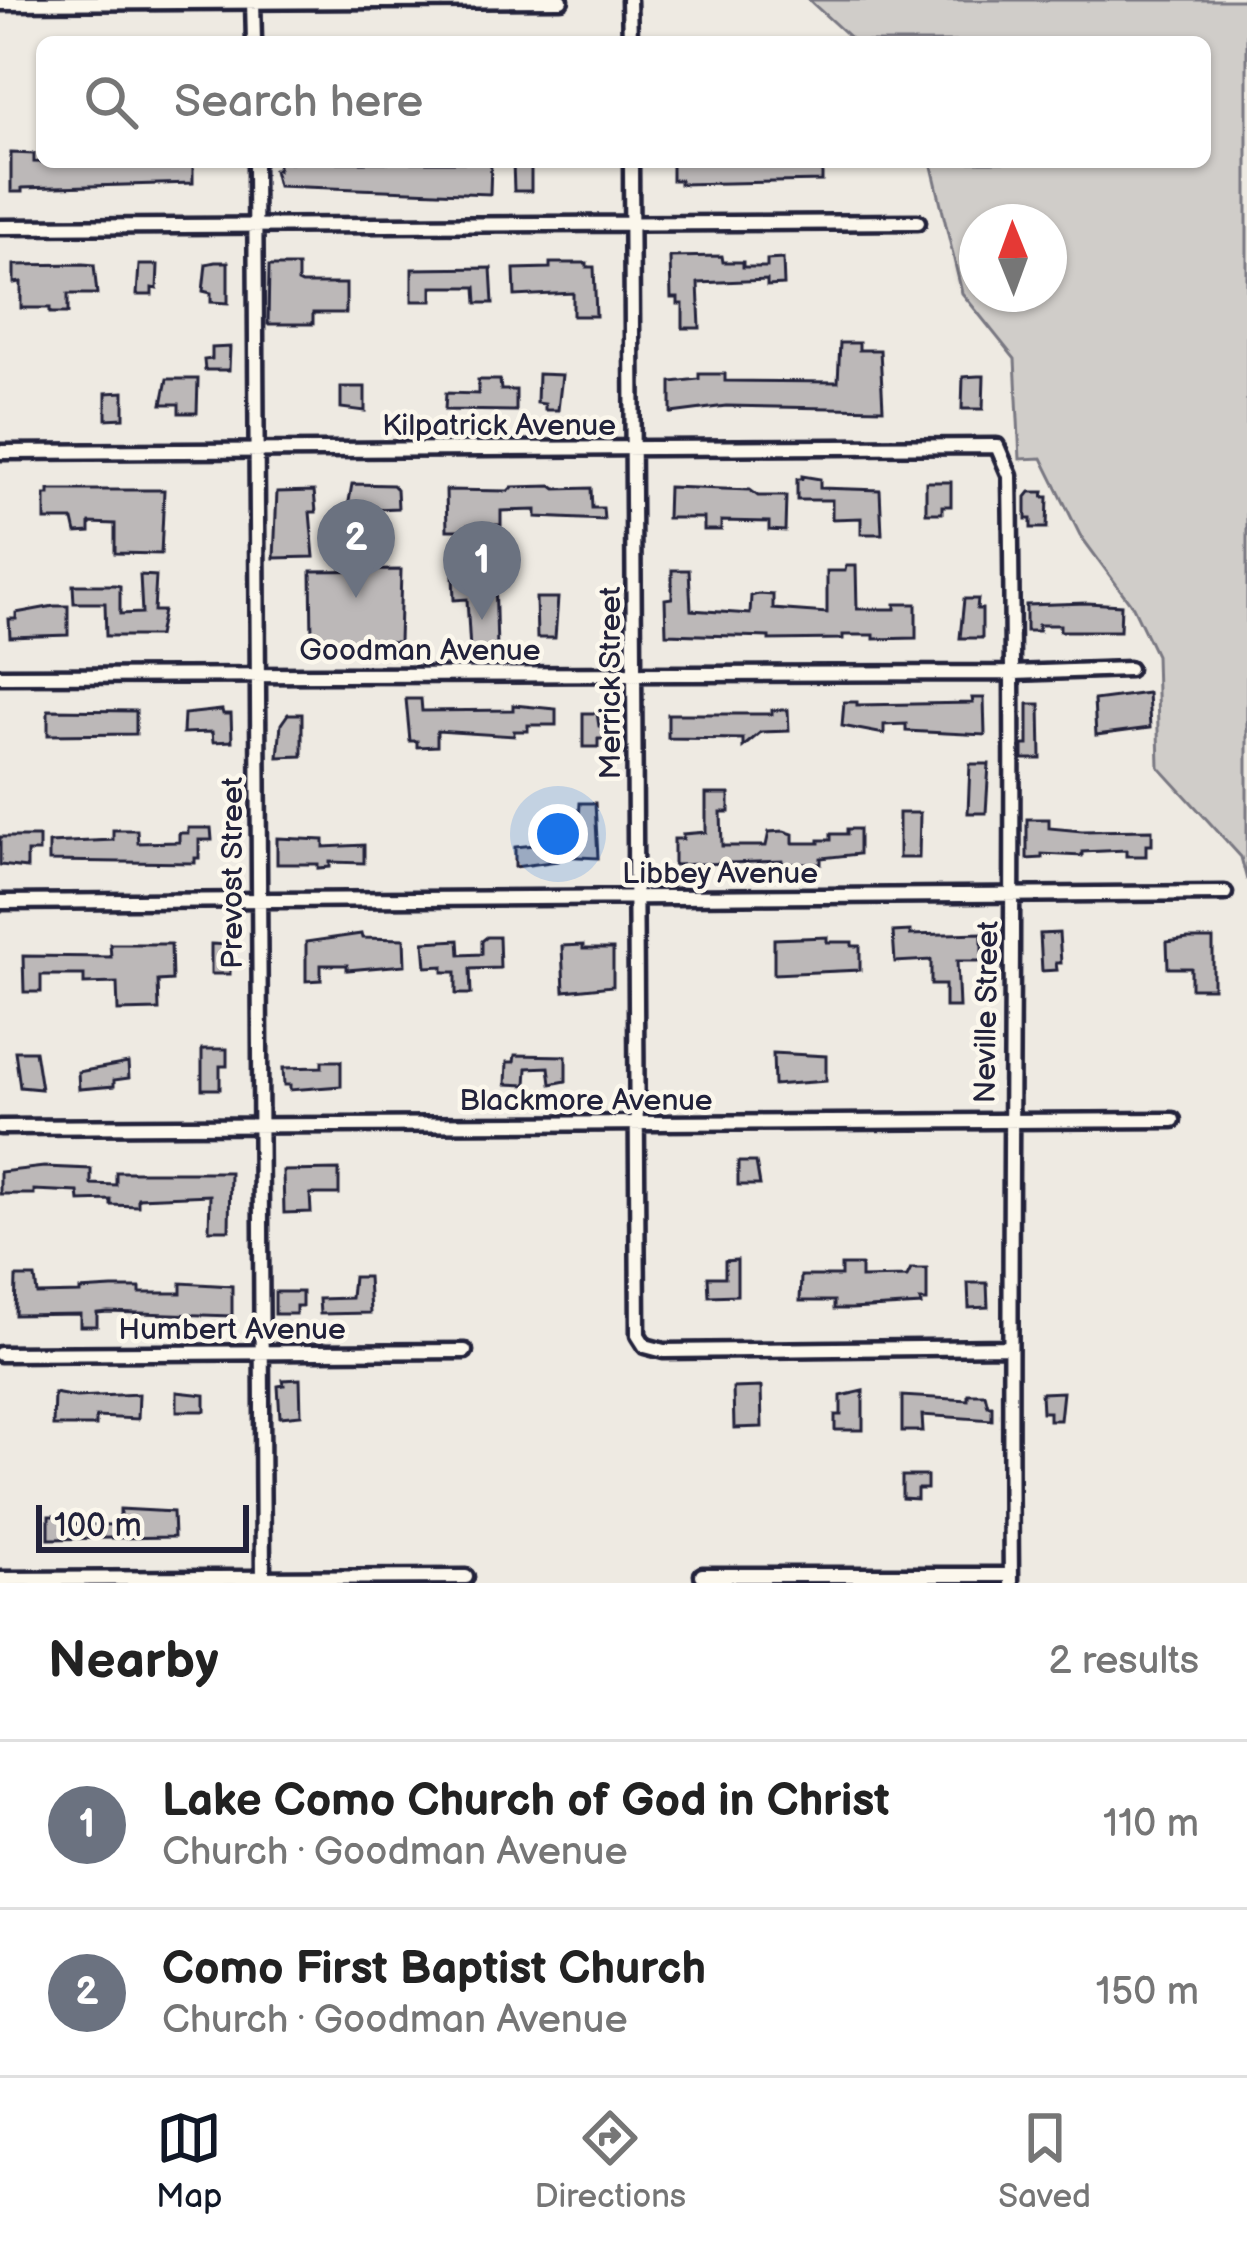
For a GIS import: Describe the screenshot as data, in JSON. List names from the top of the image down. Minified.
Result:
{"streets":{"street":["Kilpatrick Avenue","Goodman Avenue","Merrick Street","Prevost Street","Libbey Avenue","Neville Street","Blackmore Avenue","Humbert Avenue"]},"crossings":[["Kilpatrick Avenue","Merrick Street"],["Kilpatrick Avenue","Prevost Street"],["Kilpatrick Avenue","Neville Street"],["Goodman Avenue","Merrick Street"],["Goodman Avenue","Prevost Street"],["Goodman Avenue","Neville Street"],["Merrick Street","Libbey Avenue"],["Merrick Street","Neville Street"],["Merrick Street","Blackmore Avenue"],["Prevost Street","Libbey Avenue"],["Prevost Street","Blackmore Avenue"],["Prevost Street","Humbert Avenue"],["Libbey Avenue","Neville Street"],["Neville Street","Blackmore Avenue"]],"scale_bar":"100 m","north":"top","page":{"search":"Search here","pins":["2","1"],"scale":"100 m","heading":["Nearby","2 results"],"list":[{"mark":"1","name":"Lake Como Church of God in Christ","note":"Church · Goodman Avenue","value":"110 m"},{"mark":"2","name":"Como First Baptist Church","note":"Church · Goodman Avenue","value":"150 m"}],"nav":["Map","Directions","Saved"]}}
